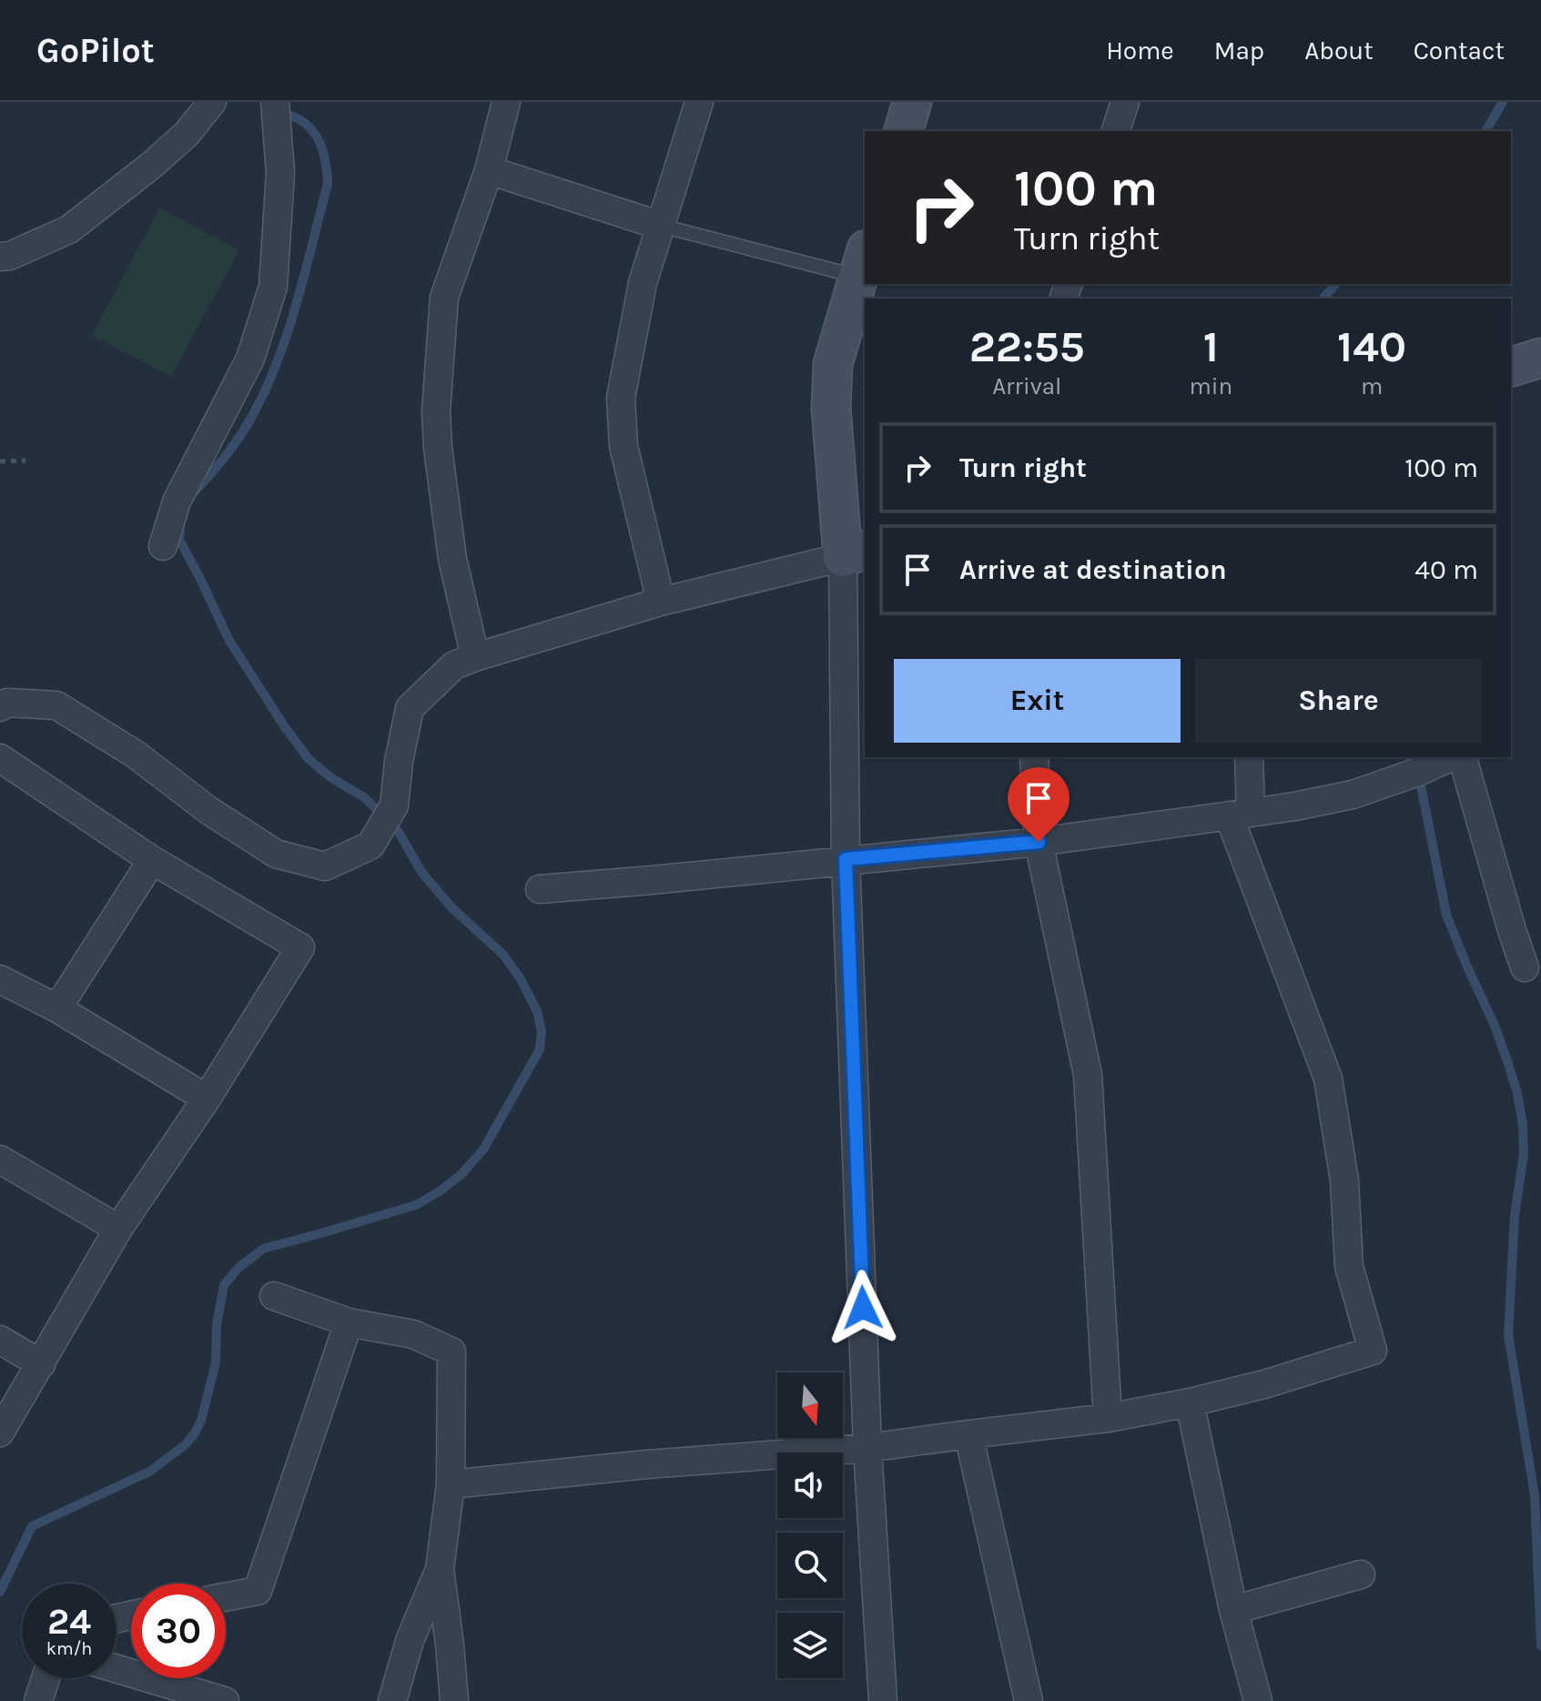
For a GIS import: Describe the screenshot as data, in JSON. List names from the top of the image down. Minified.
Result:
{"north":"bottom","page":{"header":"GoPilot","nav":["Home","Map","About","Contact"],"turn":["100 m","Turn right"],"eta":["22:55","Arrival","1","min","140","m"],"list":[{"name":"Turn right","value":"100 m"},{"name":"Arrive at destination","value":"40 m"}],"buttons":["Exit","Share"],"speed":"24 km/h","limit":"30"}}
